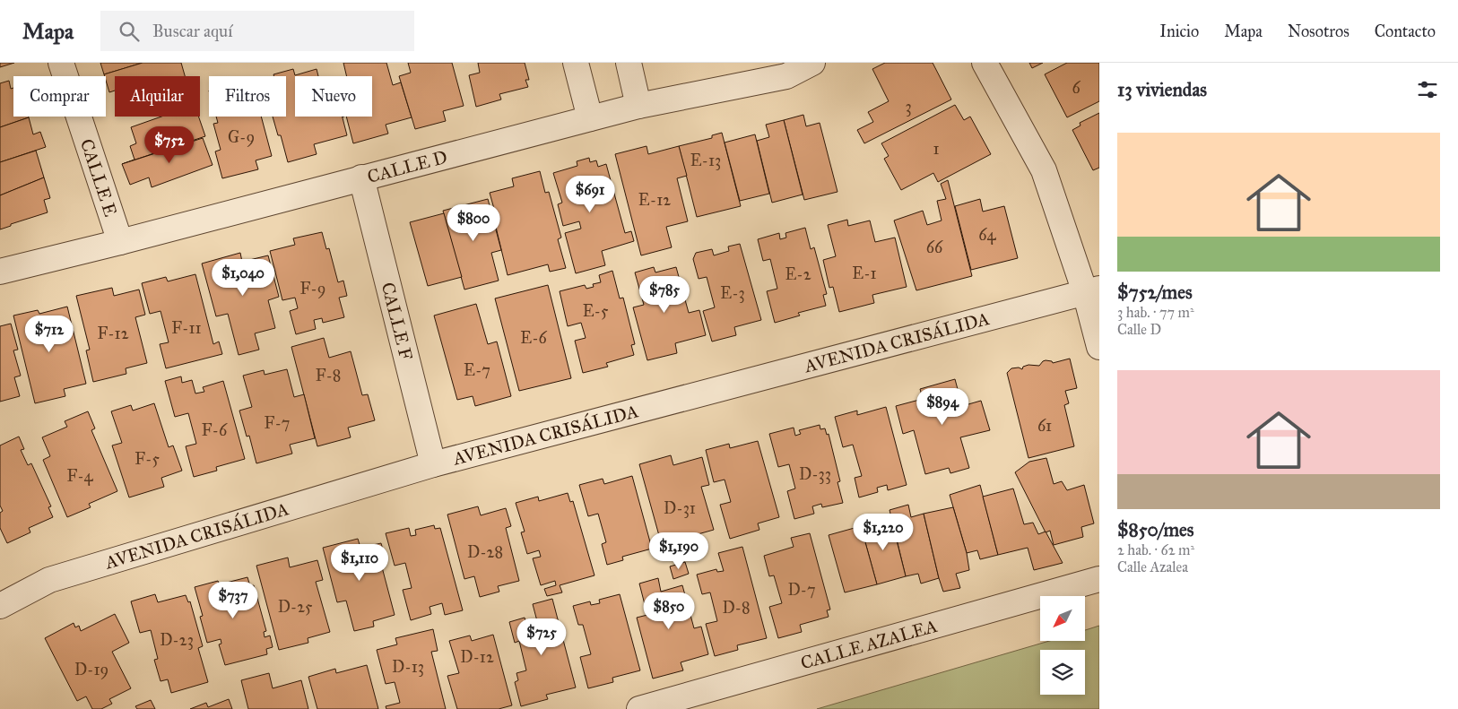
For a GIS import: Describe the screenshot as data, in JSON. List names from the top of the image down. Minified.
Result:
{"streets":{"street":["CALLE D","CALLE E","CALLE F","AVENIDA CRISÁLIDA","CALLE AZALEA"]},"crossings":[["CALLE D","CALLE E"],["CALLE D","CALLE F"],["CALLE F","AVENIDA CRISÁLIDA"]],"house_numbers":["6","3","G-9","1","E-13","E-12","64","66","E-1","E-2","F-9","E-3","E-5","F-11","F-12","E-6","E-7","F-8","F-7","61","F-6","F-5","D-33","F-4","D-31","D-28","D-7","D-25","D-8","D-23","D-12","D-13","D-19"],"north":"bottom left","page":{"header":"Mapa","search":"Buscar aquí","nav":["Inicio","Mapa","Nosotros","Contacto"],"heading":"13 viviendas","chip":["Comprar","Alquilar","Filtros","Nuevo"],"list":[{"name":"$752/mes","note":"3 hab. · 77 m² · Calle D"},{"name":"$850/mes","note":"2 hab. · 62 m² · Calle Azalea"}],"price":["$752","$691","$800","$1,040","$785","$712","$894","$1,220","$1,190","$1,110","$737","$850","$725"]}}
